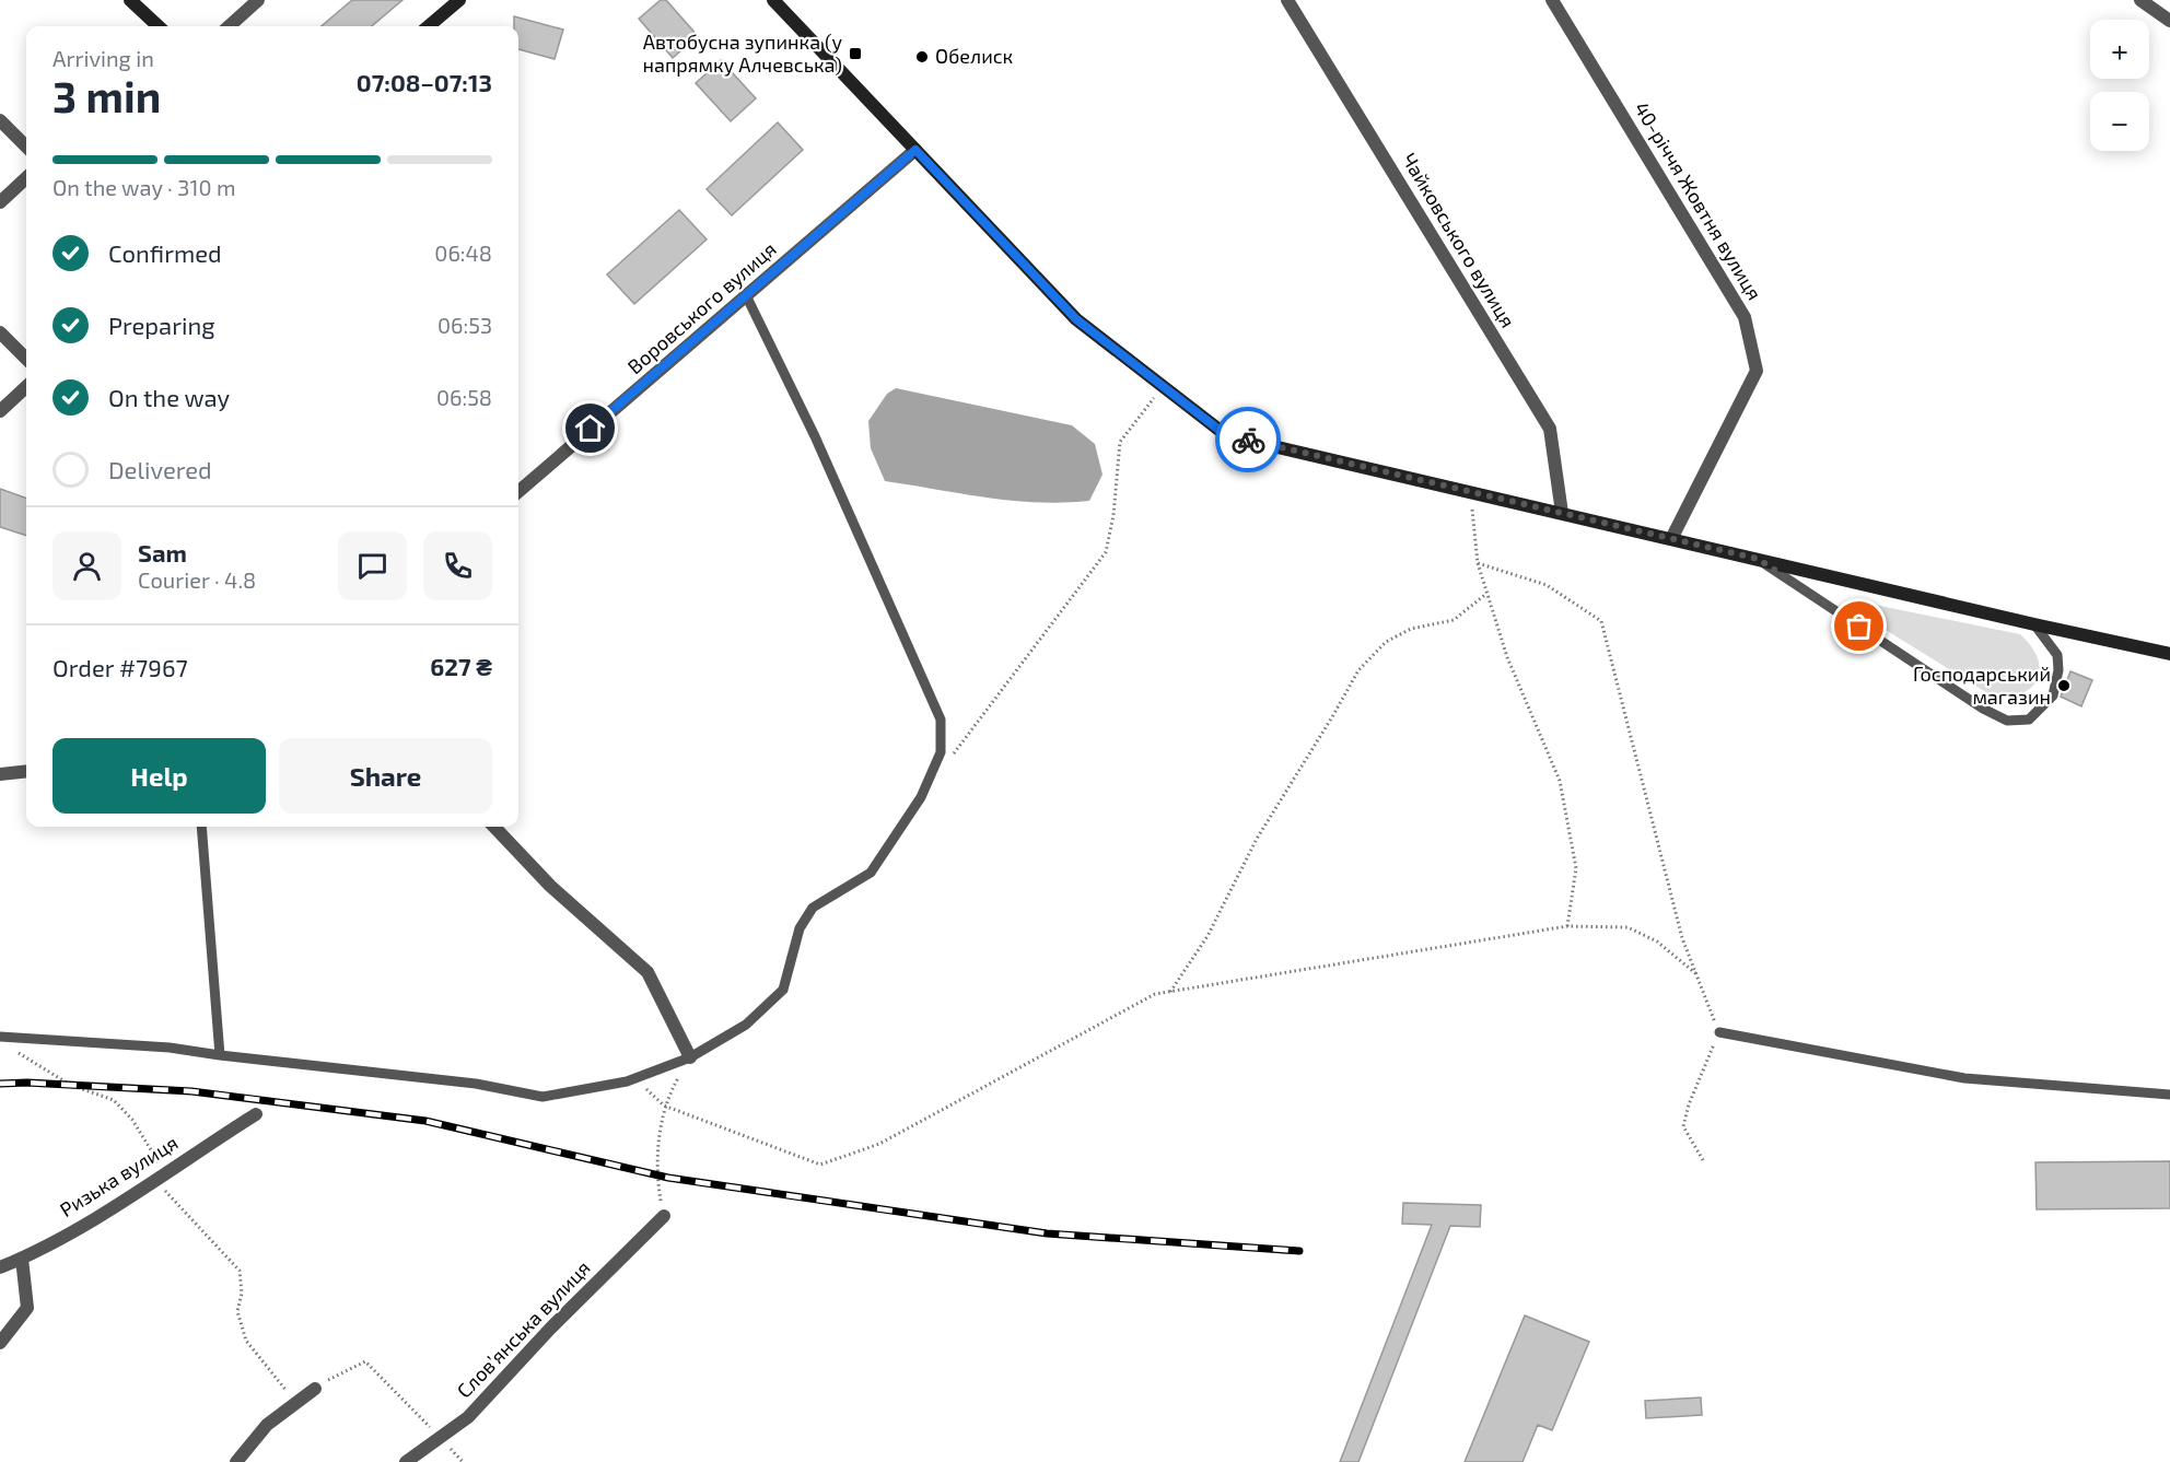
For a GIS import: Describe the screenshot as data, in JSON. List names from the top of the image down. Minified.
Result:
{"streets":{"street":["40-річчя Жовтня вулиця","Чайковського вулиця","Воровського вулиця","Ризька вулиця","Слов’янська вулиця"]},"places":{"transit":["Автобусна зупинка (у напрямку Алчевська)"],"other":["Обелиск","Господарський магазин"]},"page":{"map_buttons":["+","−"],"heading":["3 min","Arriving in","07:08–07:13"],"panel":["Sam","Courier · 4.8","Order #7967","627 ₴"],"bar":"On the way · 310 m","list":[["Confirmed","06:48"],["Preparing","06:53"],["On the way","06:58"],"Delivered"],"buttons":["Help","Share"]}}
